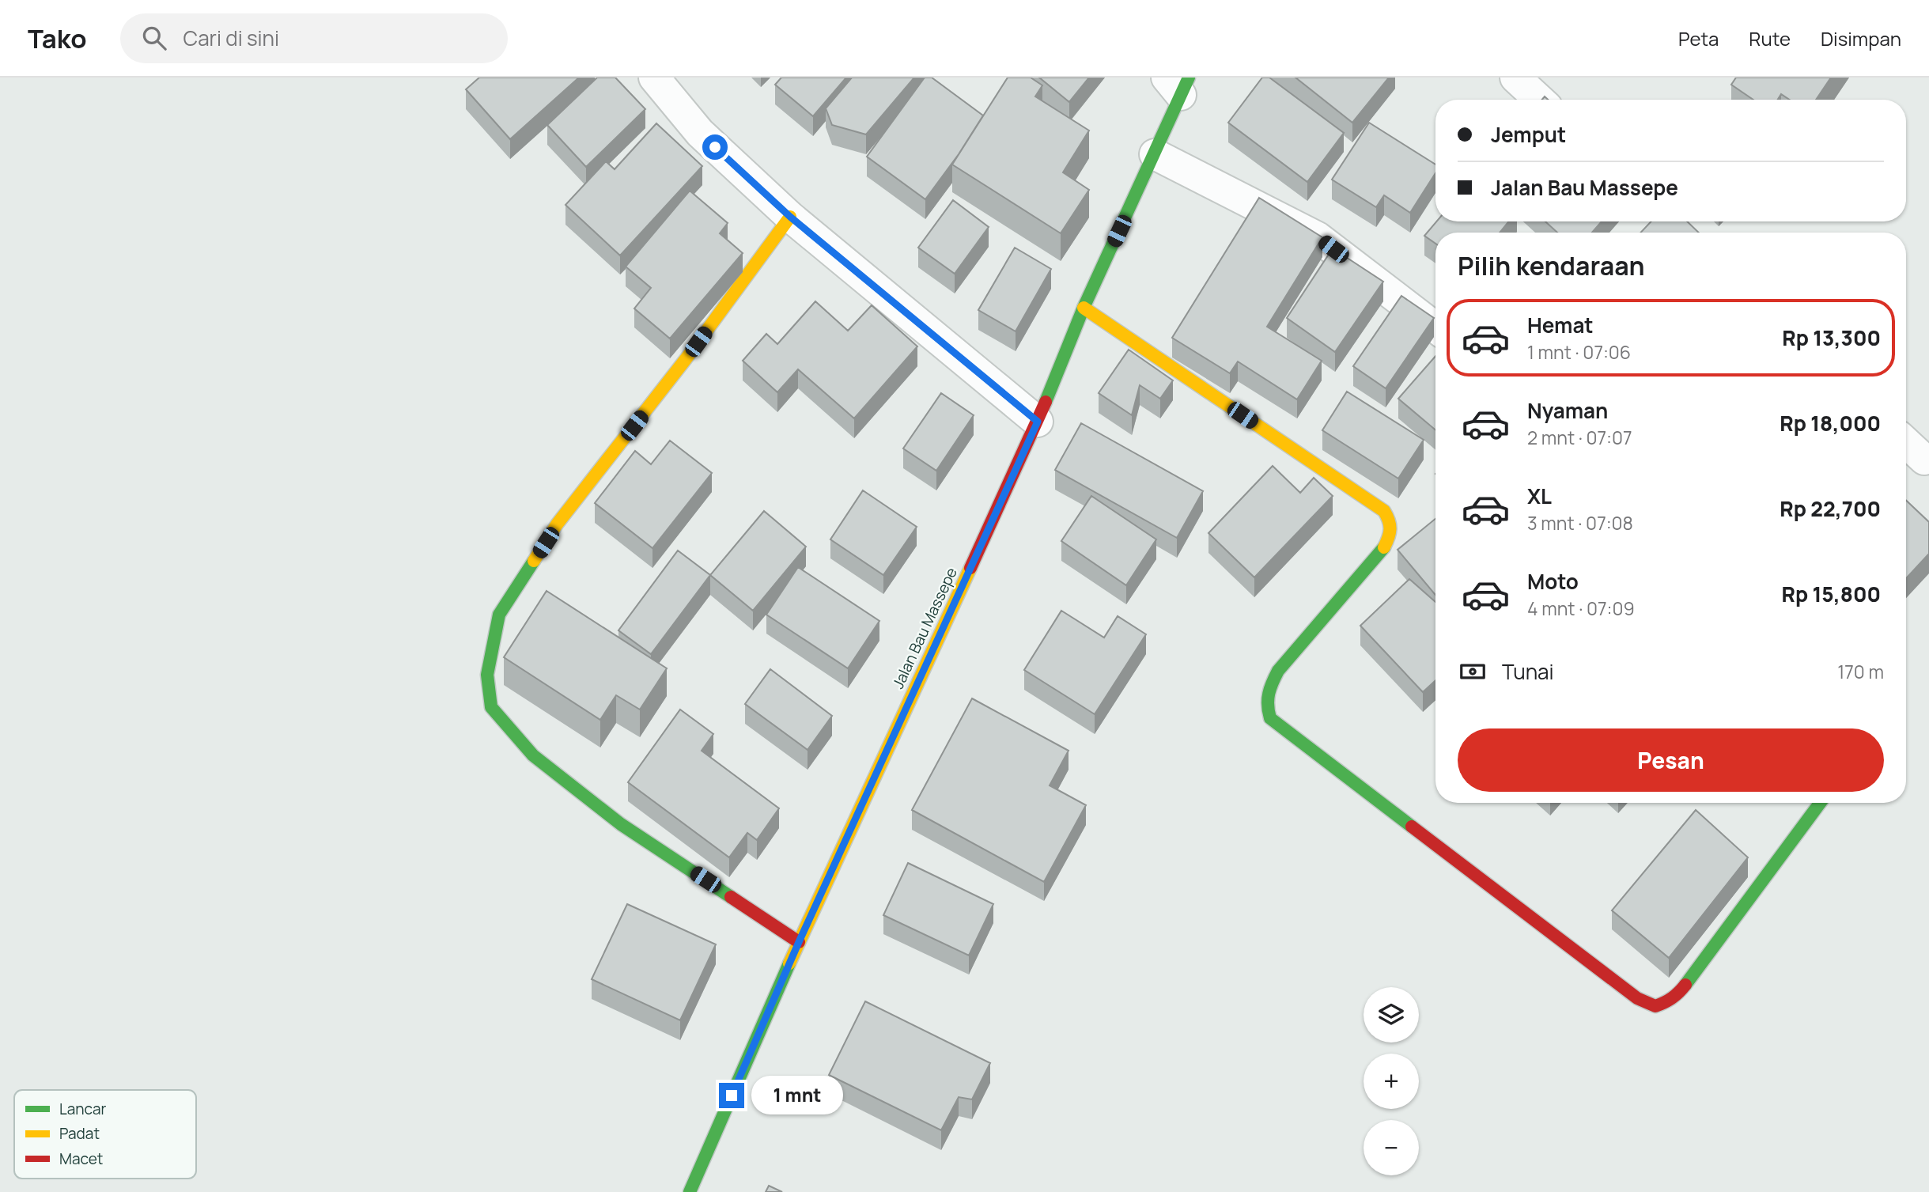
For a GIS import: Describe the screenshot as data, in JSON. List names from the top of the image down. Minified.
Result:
{"streets":{"street":["Jalan Bau Massepe"]},"legend":["Lancar","Padat","Macet"],"page":{"header":"Tako","search":"Cari di sini","nav":["Peta","Rute","Disimpan"],"banner":["Jemput","Jalan Bau Massepe"],"heading":"Pilih kendaraan","list":[{"name":"Hemat","note":"1 mnt · 07:06","value":"Rp 13,300"},{"name":"Nyaman","note":"2 mnt · 07:07","value":"Rp 18,000"},{"name":"XL","note":"3 mnt · 07:08","value":"Rp 22,700"},{"name":"Moto","note":"4 mnt · 07:09","value":"Rp 15,800"}],"pay":["Tunai","170 m"],"buttons":"Pesan","map_buttons":["+","−"],"bubble":"1 mnt"}}
